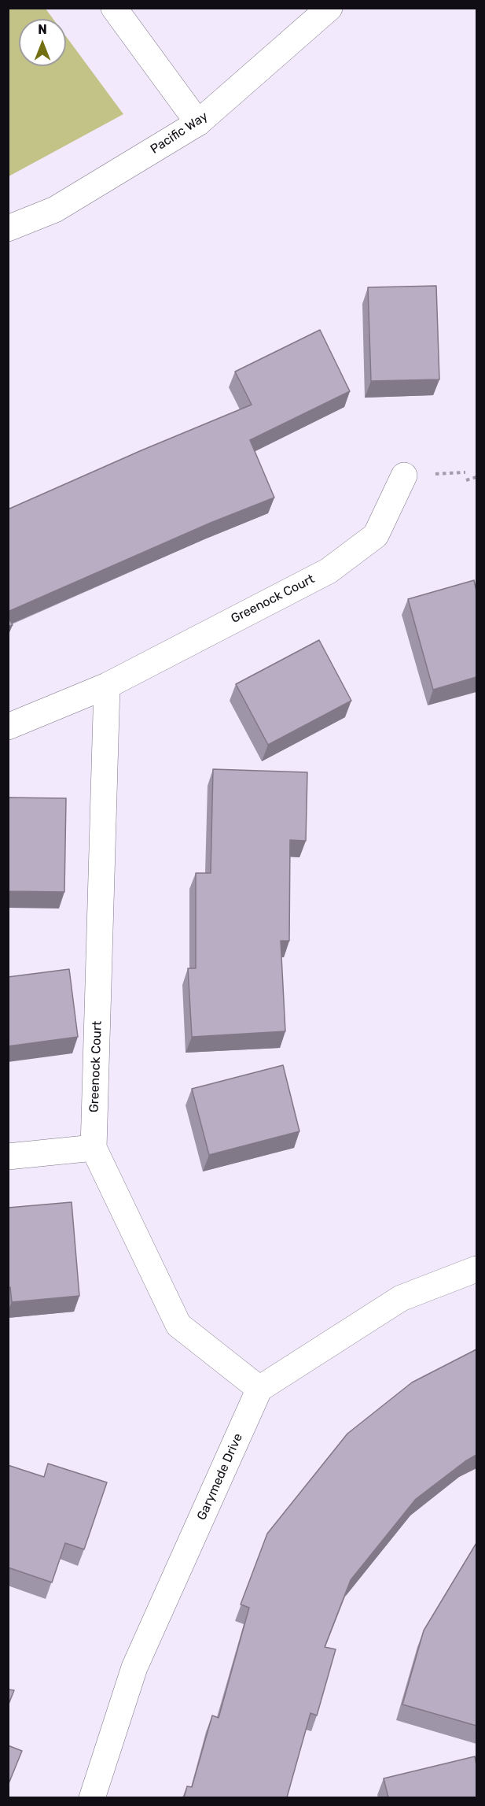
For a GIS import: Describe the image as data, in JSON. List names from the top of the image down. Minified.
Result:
{"streets":{"street":["Pacific Way","Greenock Court","Garymede Drive"]},"crossings":[["Greenock Court","Garymede Drive"]],"north":"top"}
